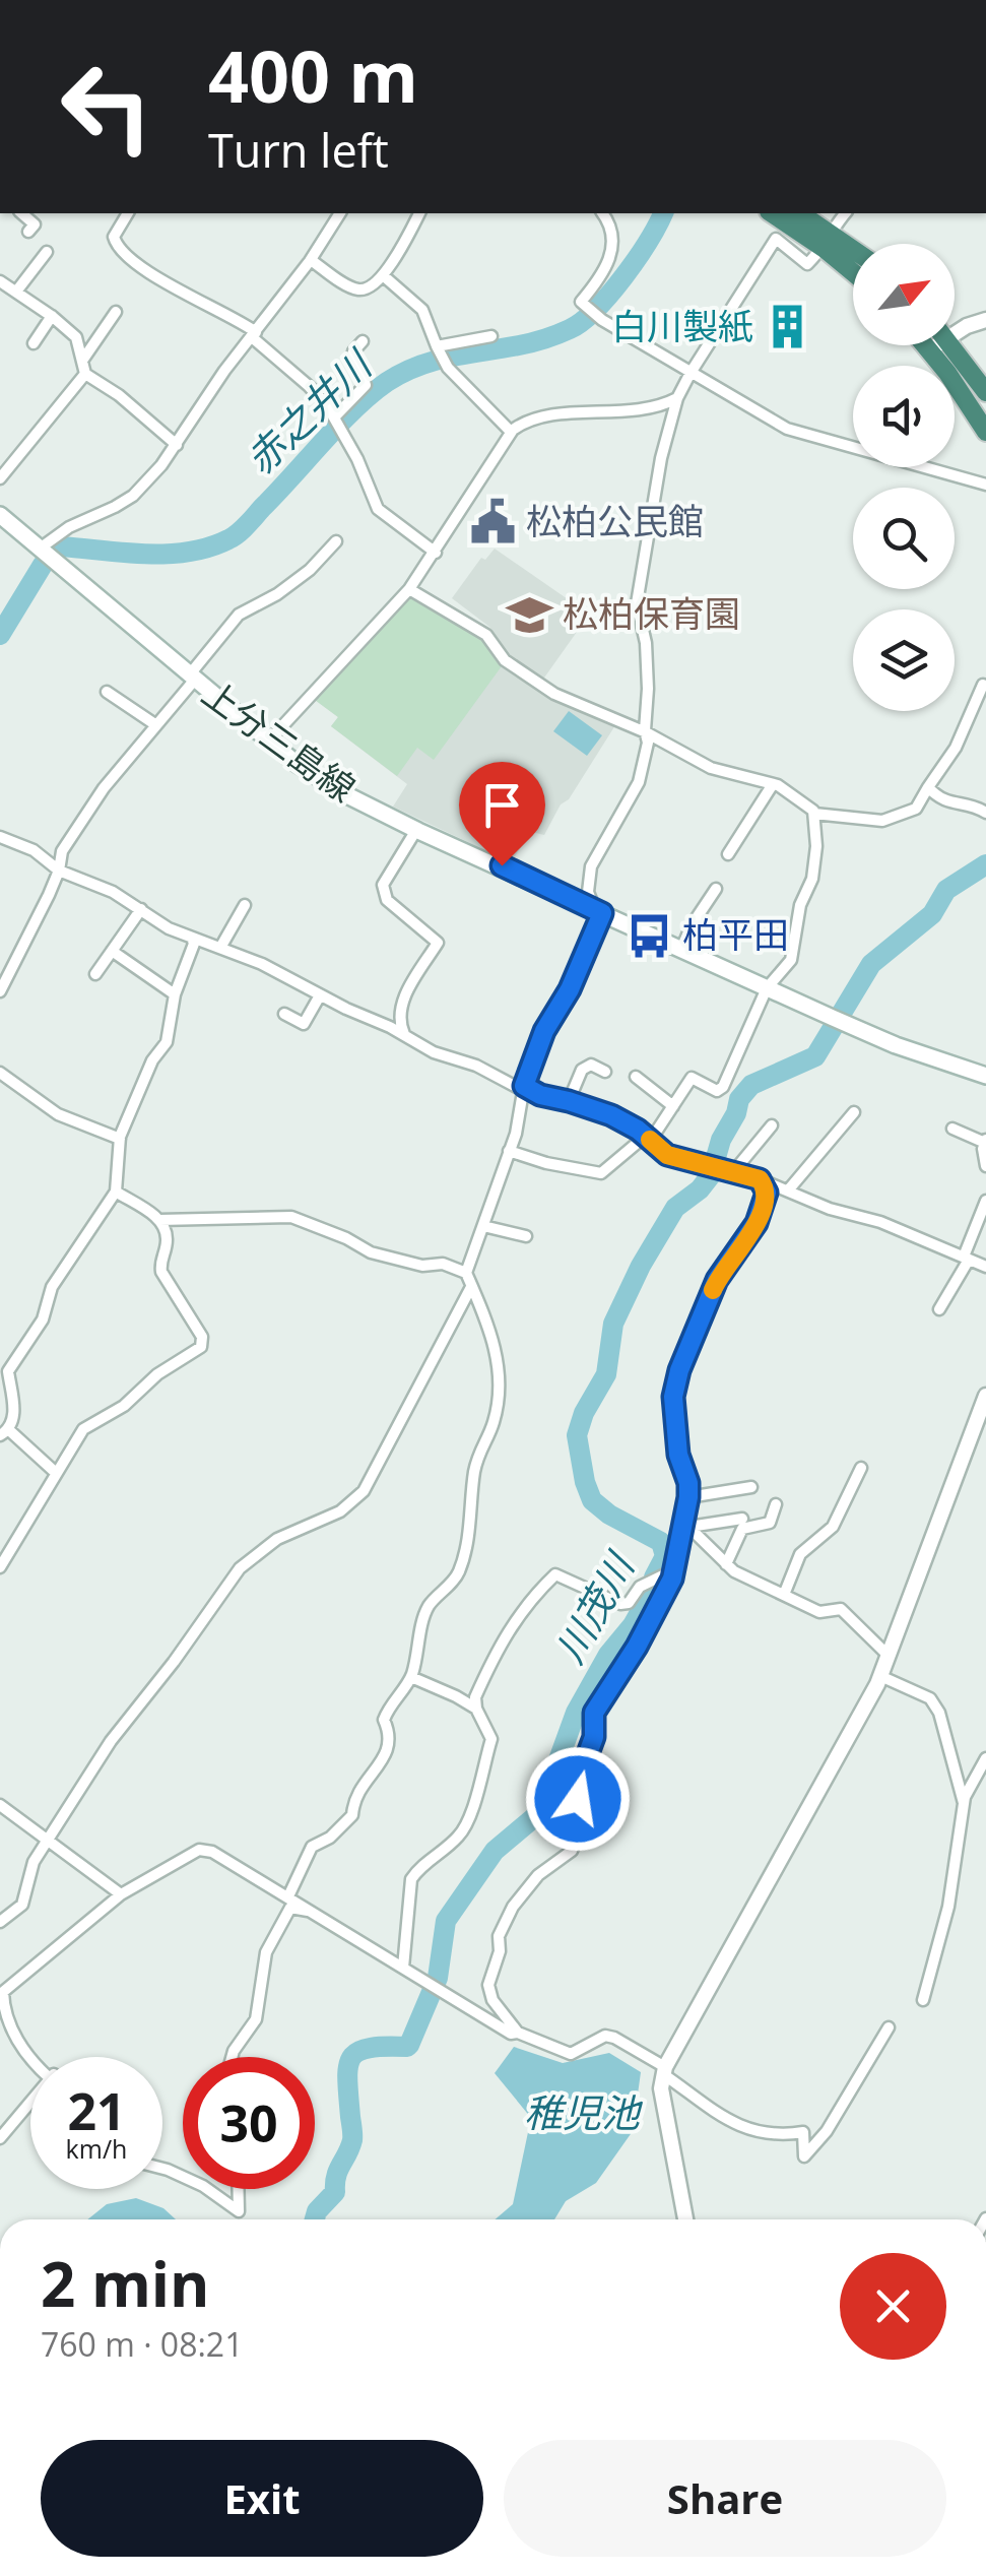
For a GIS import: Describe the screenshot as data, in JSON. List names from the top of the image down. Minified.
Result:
{"streets":{"main road":["上分三島線"]},"water":["赤之井川","川茂川","稚児池"],"places":{"building":["白川製紙"],"public building":["松柏公民館"],"school or university":["松柏保育園"],"bus stop":["柏平田"]},"north":"top right","page":{"turn":["400 m","Turn left"],"speed":"21 km/h","limit":"30","heading":["2 min","760 m · 08:21"],"buttons":["Exit","Share"]}}
